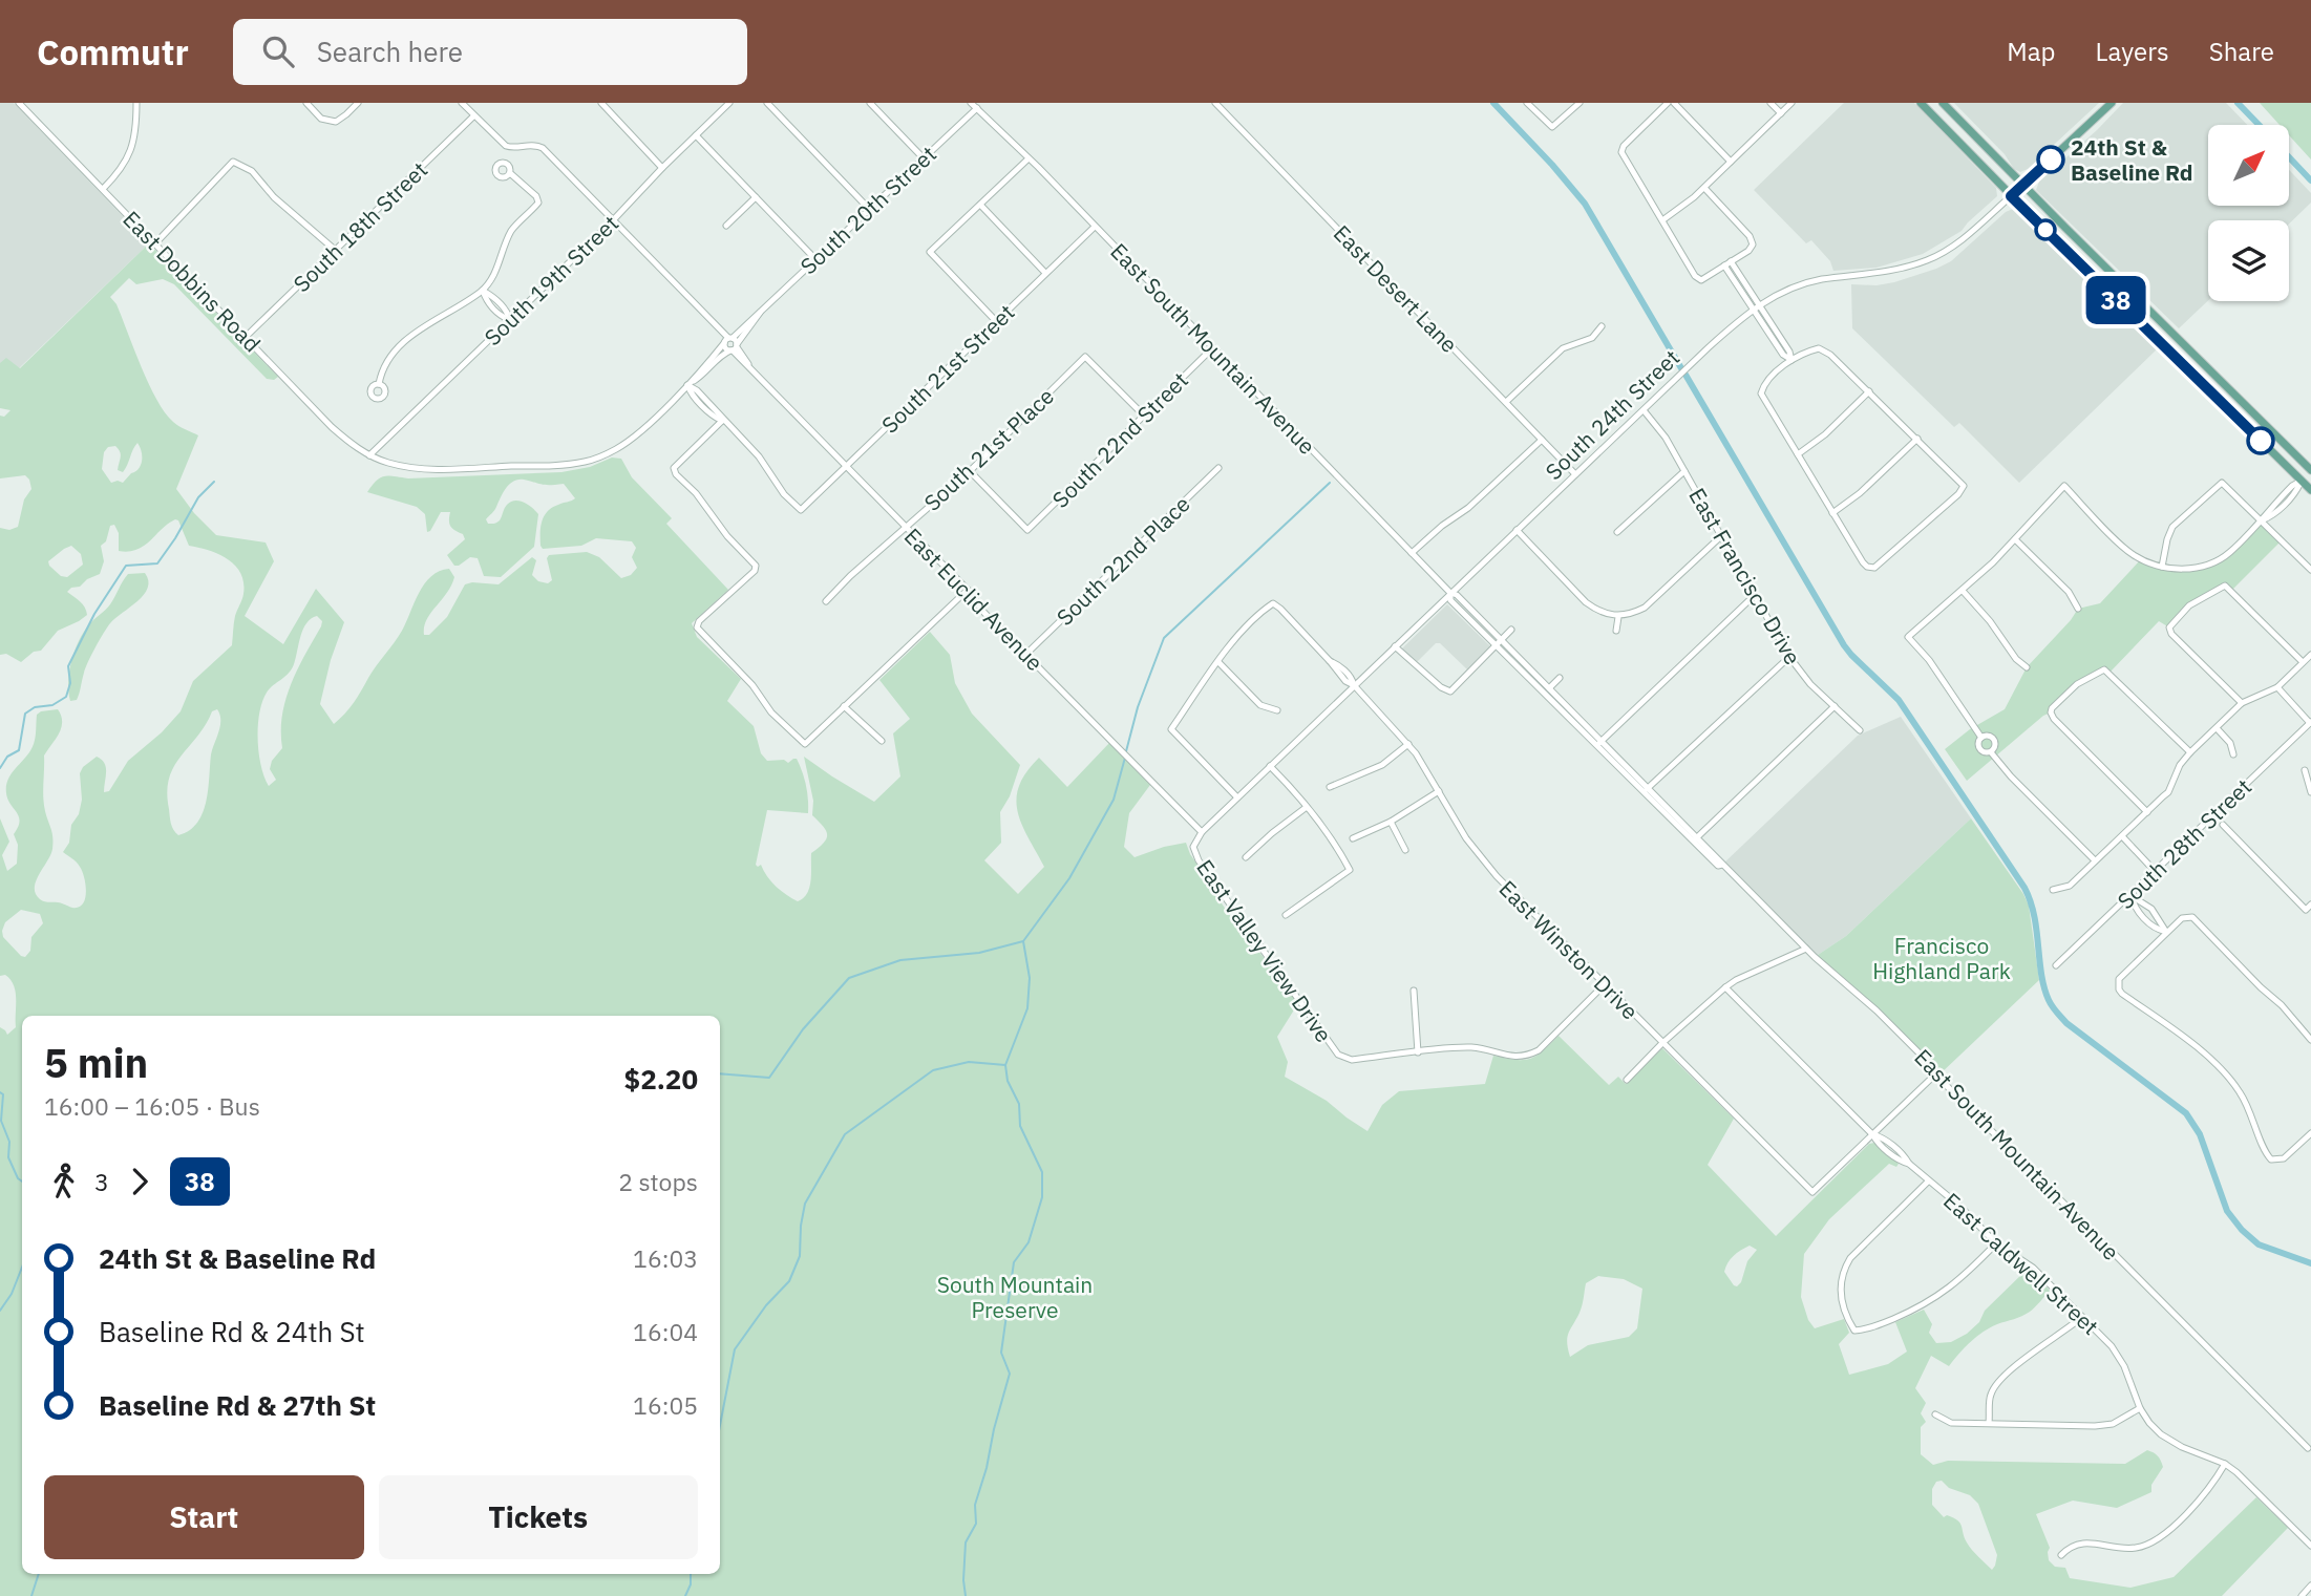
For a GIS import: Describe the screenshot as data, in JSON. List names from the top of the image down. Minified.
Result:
{"streets":{"main road":["South 24th Street"],"street":["South 20th Street","South 18th Street","South 19th Street","East Dobbins Road","East Desert Lane","East South Mountain Avenue","South 21st Street","South 22nd Street","South 21st Place","South 22nd Place","East Francisco Drive","East Euclid Avenue","South 28th Street","East Winston Drive","East Valley View Drive","East Caldwell Street"]},"crossings":[["South 20th Street","South 19th Street"],["South 20th Street","East Dobbins Road"],["South 20th Street","East South Mountain Avenue"],["South 20th Street","East Euclid Avenue"],["South 18th Street","East Dobbins Road"],["South 19th Street","East Dobbins Road"],["East Desert Lane","South 24th Street"],["East South Mountain Avenue","South 21st Street"],["East South Mountain Avenue","South 24th Street"],["East South Mountain Avenue","South 22nd Street"],["South 21st Street","East Euclid Avenue"],["South 24th Street","East Francisco Drive"],["South 24th Street","East Euclid Avenue"],["South 24th Street","East Winston Drive"],["South 24th Street","East Valley View Drive"],["South 22nd Street","South 21st Place"],["South 21st Place","East Euclid Avenue"],["South 22nd Place","East Euclid Avenue"],["East Winston Drive","East Caldwell Street"]],"parks":["Francisco Highland Park","South Mountain Preserve"],"places":["24th St & Baseline Rd"],"lines":["bus line 38"],"north":"top right","page":{"header":"Commutr","search":"Search here","nav":["Map","Layers","Share"],"on_map":"38","heading":["5 min","16:00 – 16:05 · Bus","$2.20"],"legs":["3","38","2 stops"],"list":[{"name":"24th St & Baseline Rd","value":"16:03"},{"name":"Baseline Rd & 24th St","value":"16:04"},{"name":"Baseline Rd & 27th St","value":"16:05"}],"buttons":["Start","Tickets"]}}
